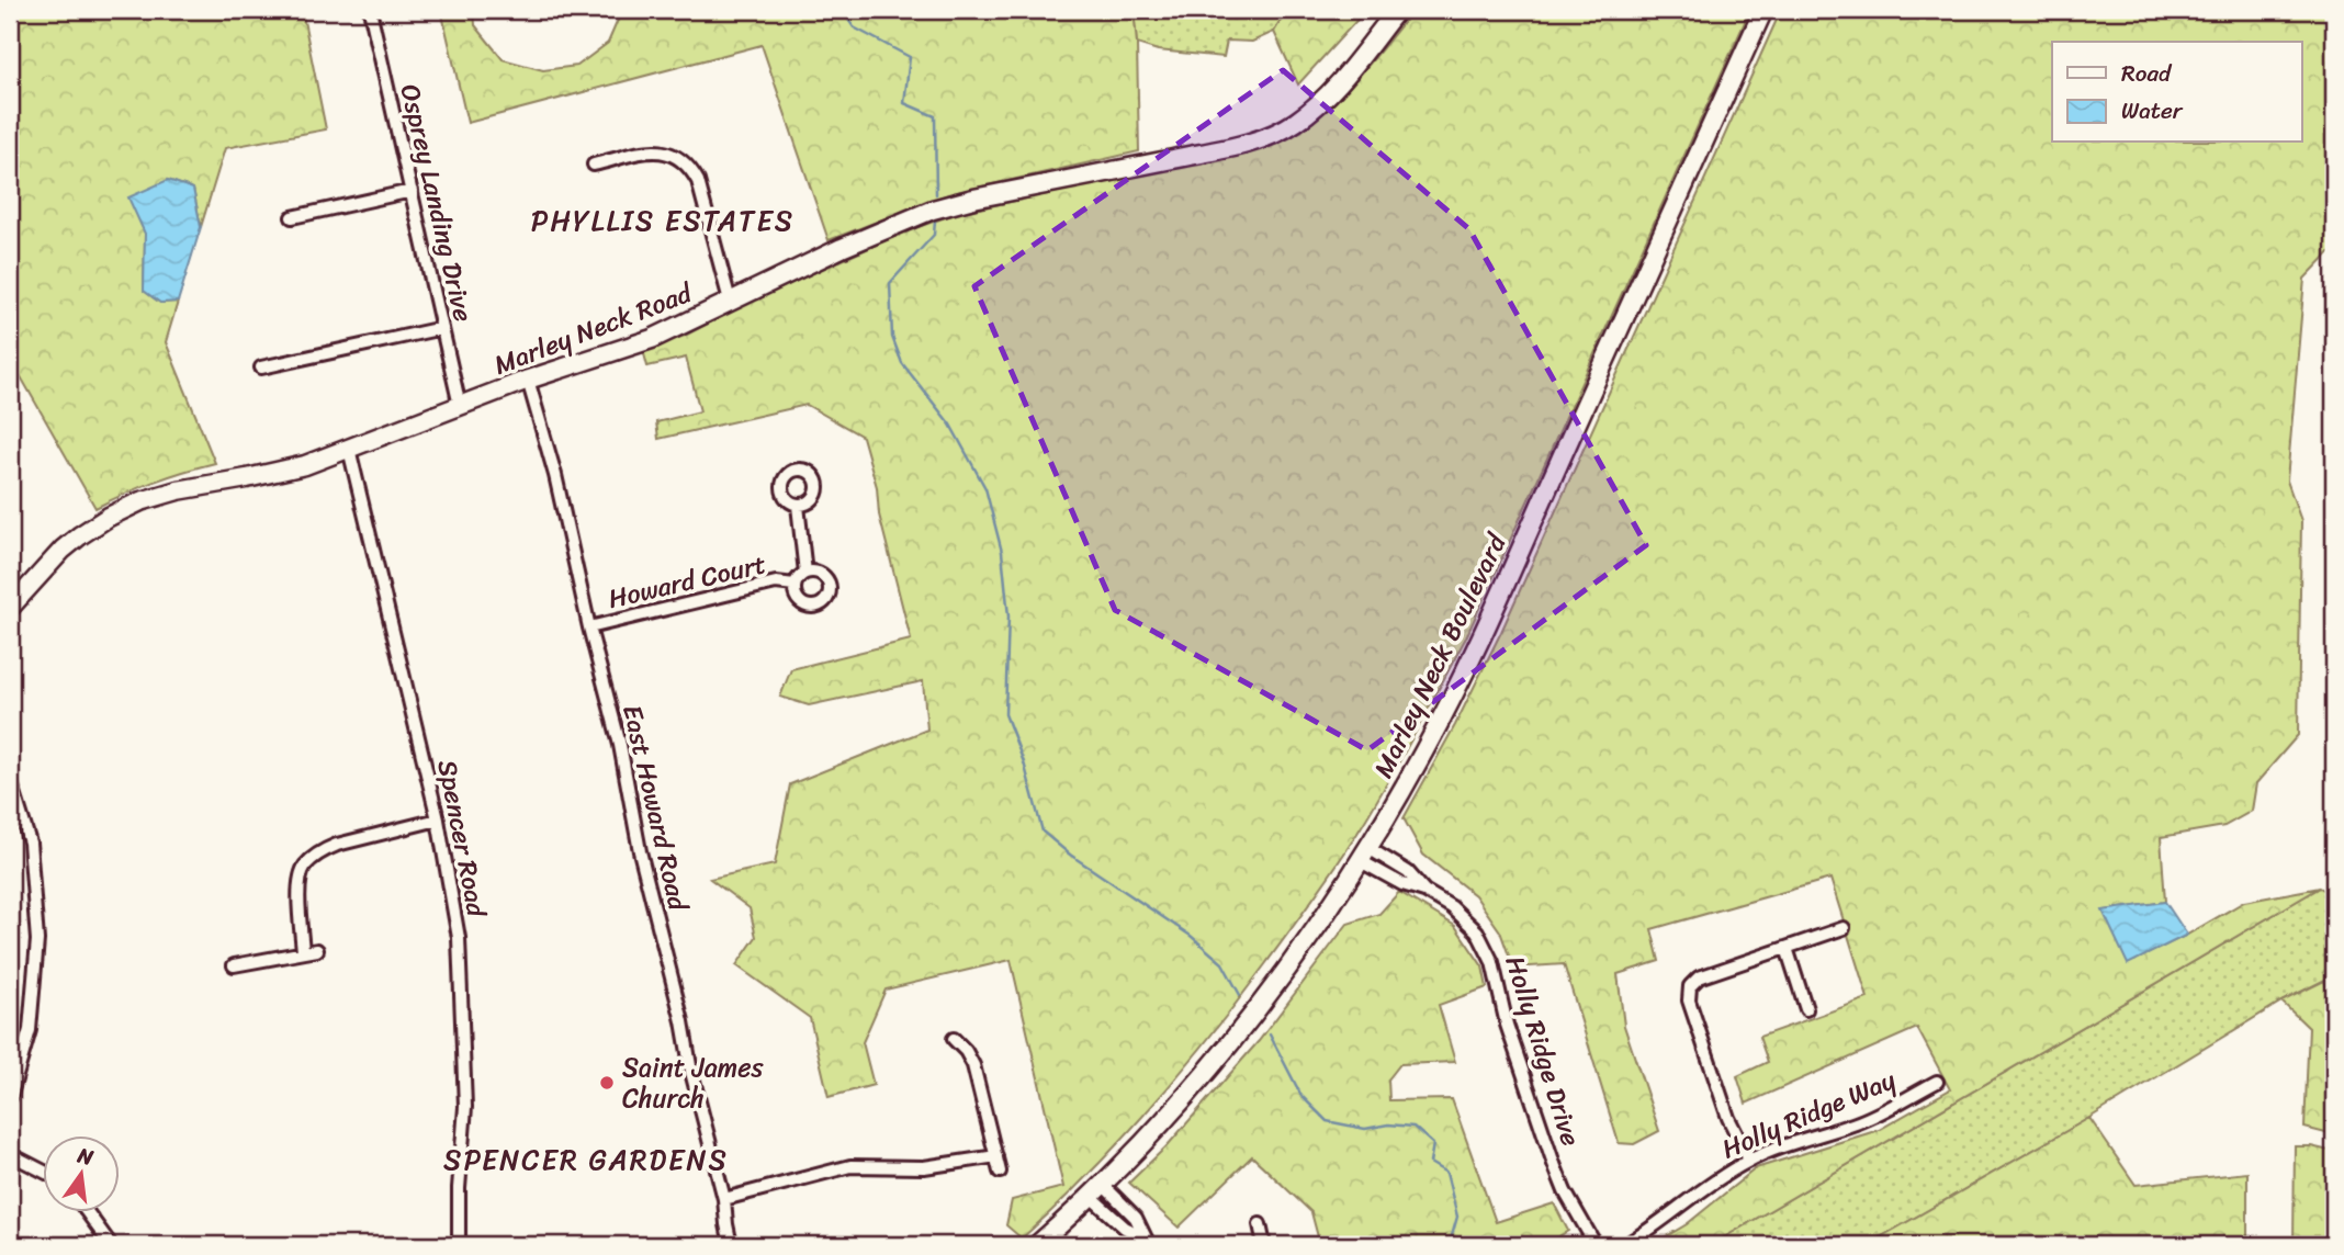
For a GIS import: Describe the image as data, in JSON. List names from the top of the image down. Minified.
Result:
{"streets":{"street":["Osprey Landing Drive","Marley Neck Road","Howard Court","Marley Neck Boulevard","East Howard Road","Spencer Road","Holly Ridge Drive","Holly Ridge Way"]},"crossings":[["Osprey Landing Drive","Marley Neck Road"],["Marley Neck Road","East Howard Road"],["Marley Neck Road","Spencer Road"],["Howard Court","East Howard Road"],["Marley Neck Boulevard","Holly Ridge Drive"]],"districts":["PHYLLIS ESTATES","SPENCER GARDENS"],"places":["Saint James Church"],"legend":["Road","Water"],"north":"top"}
